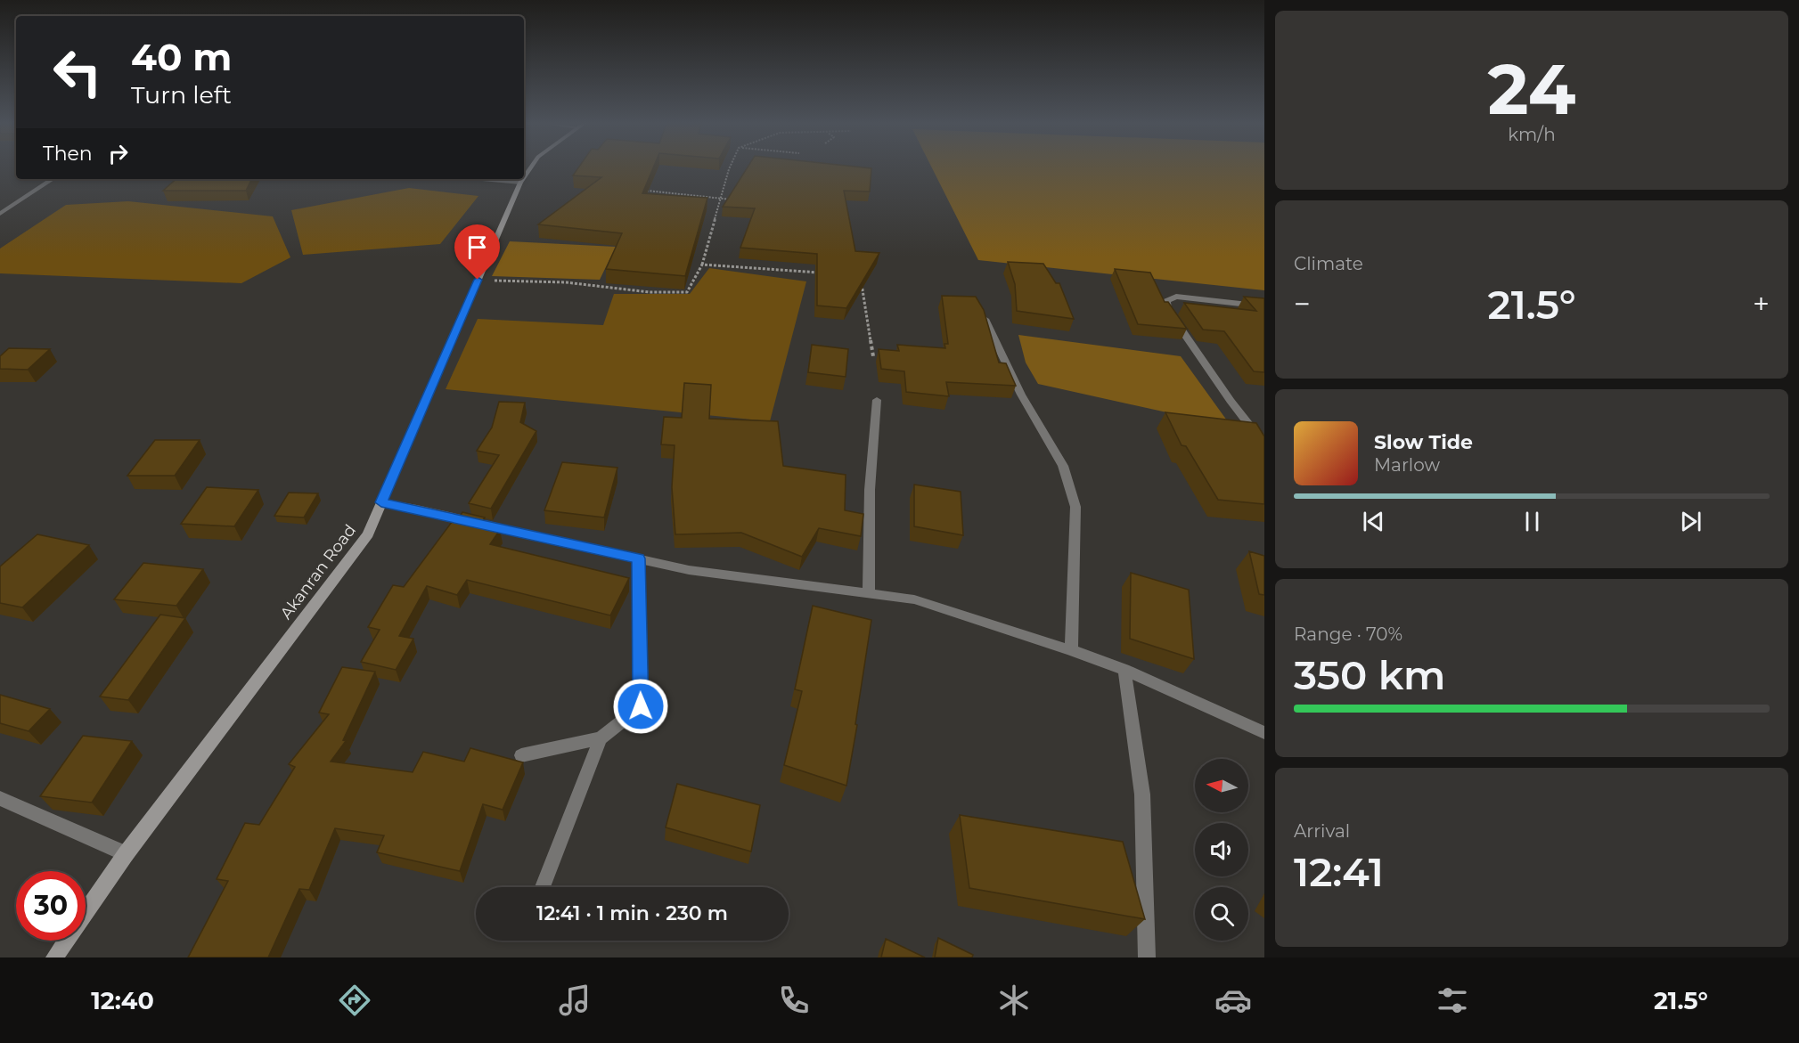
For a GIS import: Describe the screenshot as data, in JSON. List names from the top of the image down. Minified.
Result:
{"streets":{"main road":["Akanran Road"]},"north":"left","page":{"tile":[["24","km/h"],"Climate",["Range · 70%","350 km"],["Arrival","12:41"]],"turn":["40 m","Turn left"],"then":"Then","heat":["−","21.5°","+"],"song":["Slow Tide","Marlow"],"limit":"30","trip":"12:41 · 1 min · 230 m","tabs":["12:40","21.5°"]}}
